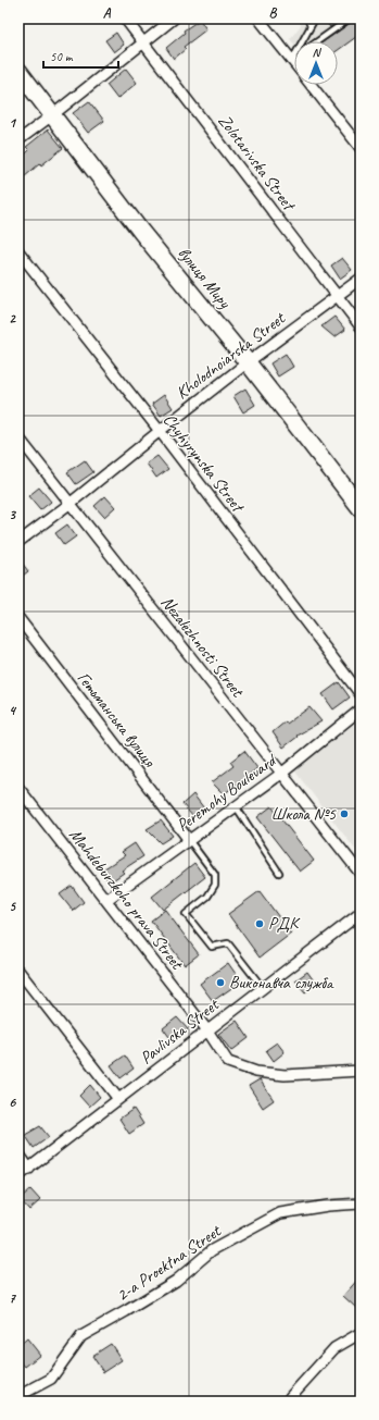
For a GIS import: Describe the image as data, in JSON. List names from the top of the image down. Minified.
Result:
{"streets":{"main road":["вулиця Миру"],"street":["Zolotarivska Street","Kholodnoiarska Street","Chyhyrynska Street","Nezalezhnosti Street","Гетьманська вулиця","Peremohy Boulevard","Mahdeburzkoho prava Street","Pavlivska Street","2-a Proektna Street"]},"crossings":[["Zolotarivska Street","Kholodnoiarska Street"],["вулиця Миру","Kholodnoiarska Street"],["Kholodnoiarska Street","Chyhyrynska Street"],["Kholodnoiarska Street","Nezalezhnosti Street"],["Nezalezhnosti Street","Peremohy Boulevard"],["Гетьманська вулиця","Peremohy Boulevard"],["Peremohy Boulevard","Mahdeburzkoho prava Street"],["Mahdeburzkoho prava Street","Pavlivska Street"]],"places":["Школа №5","РДК","Виконавча служба"],"scale_bar":"50 m","north":"top","grid":{"columns":["A","B"],"rows":["1","2","3","4","5","6","7"]}}
